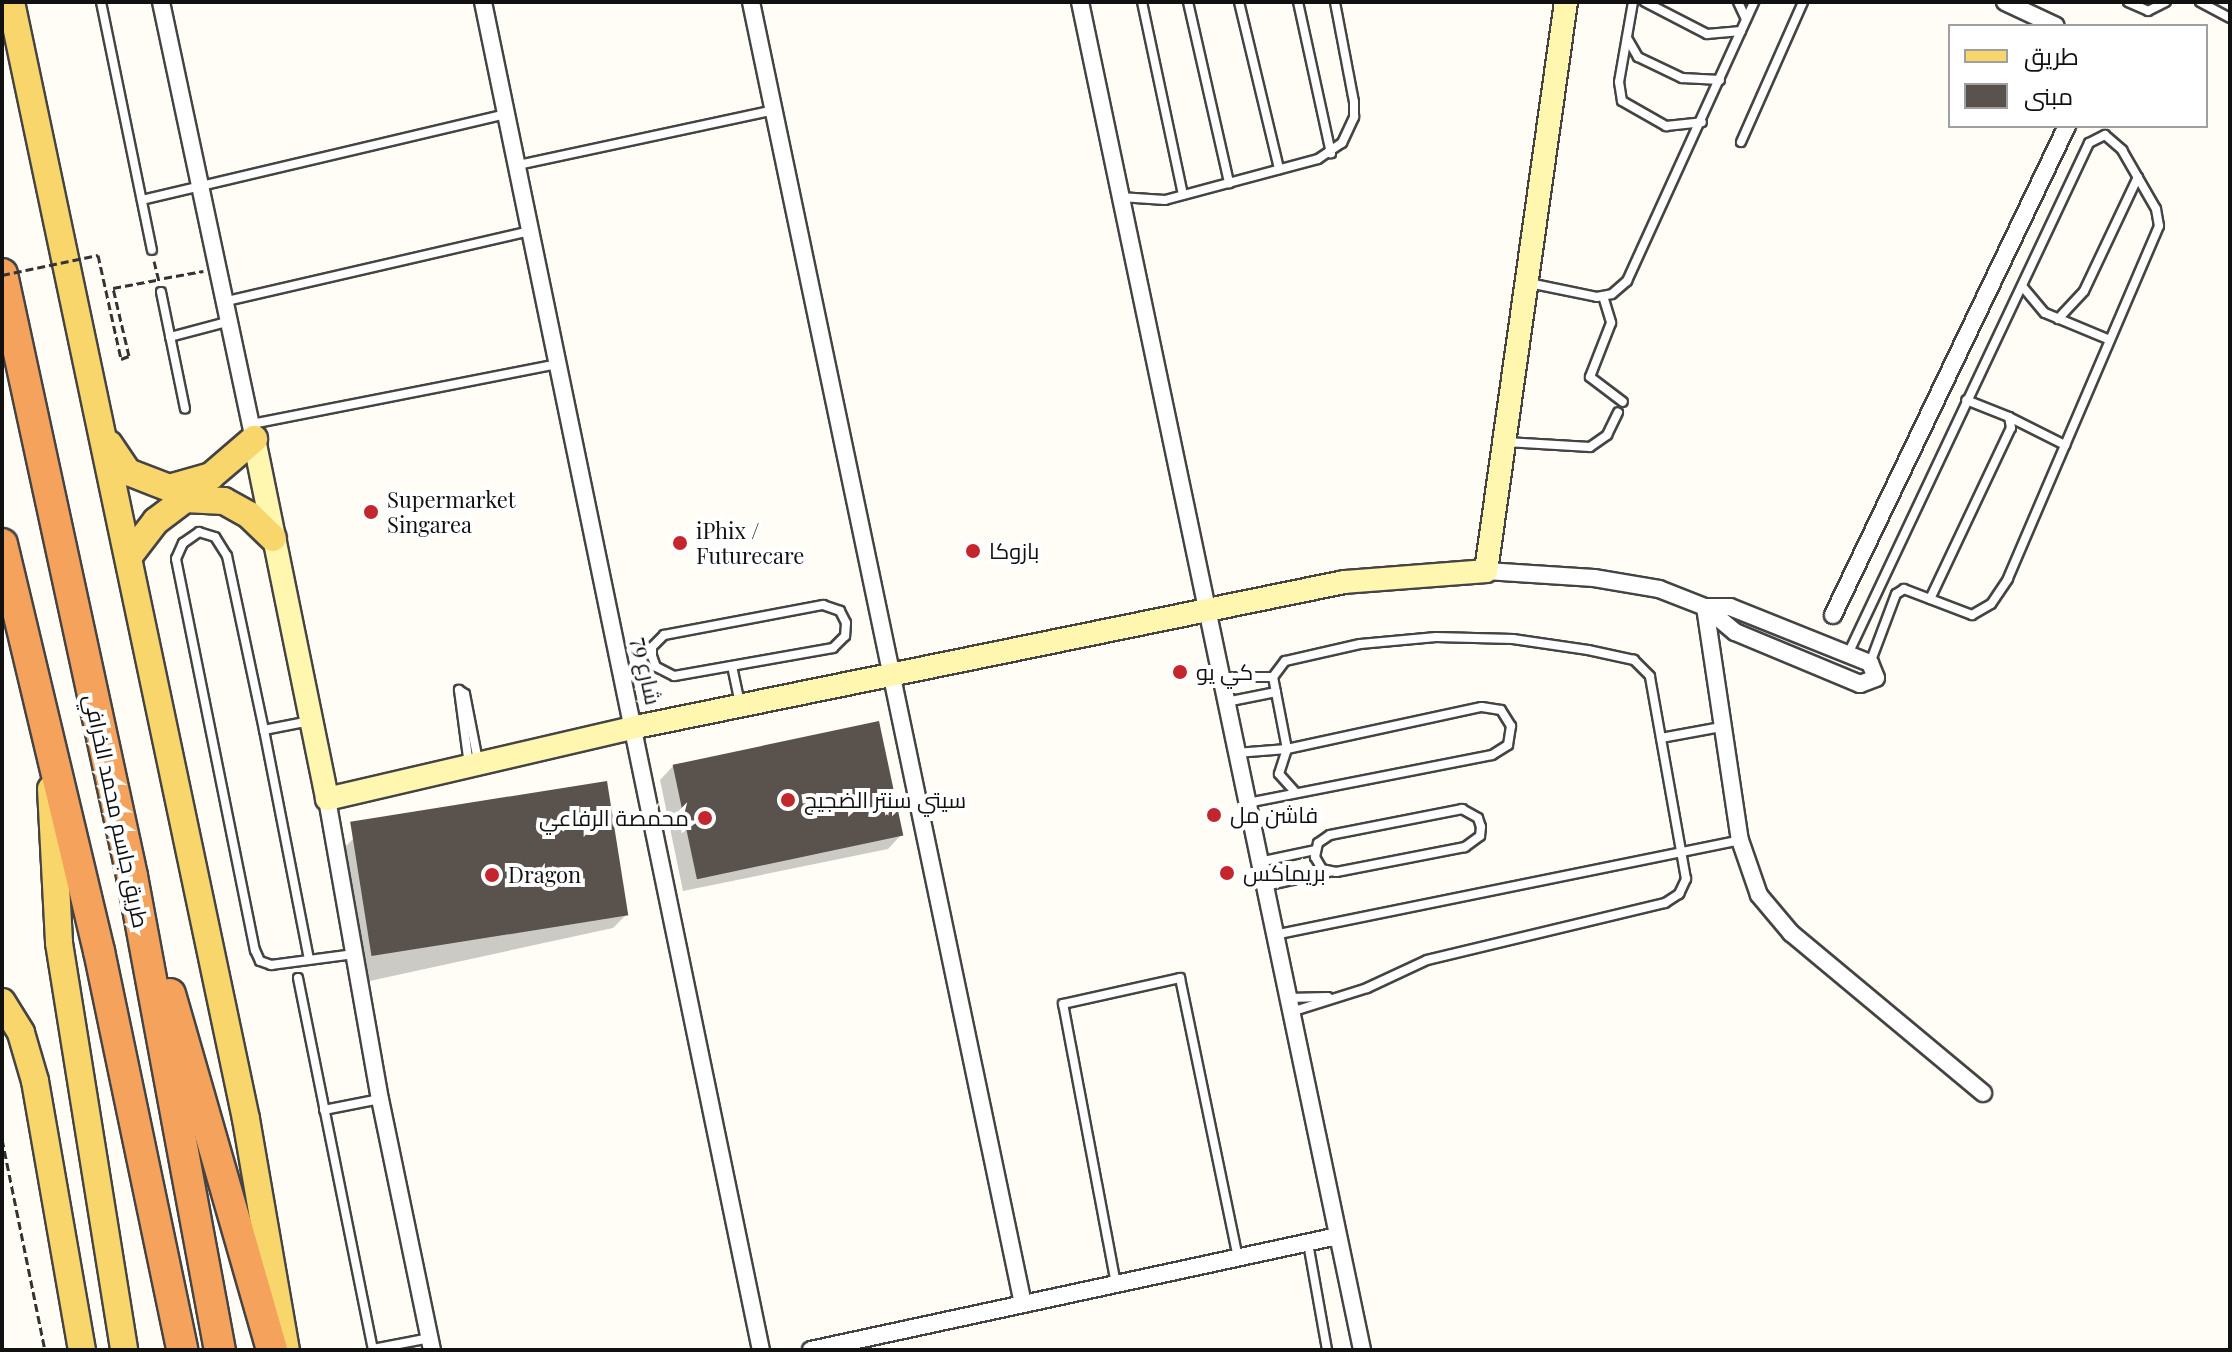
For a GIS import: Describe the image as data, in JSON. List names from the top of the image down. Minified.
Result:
{"streets":{"highway":["طريق جاسم محمد الخرافي"],"street":["شارع 79"]},"places":["Supermarket Singarea","iPhix / Futurecare","بازوكا","كي يو","سيتي سنتر الضجيج","فاشن مل","محمصة الرفاعي","بريماكس","Dragon"],"legend":["طريق","مبنى"]}
